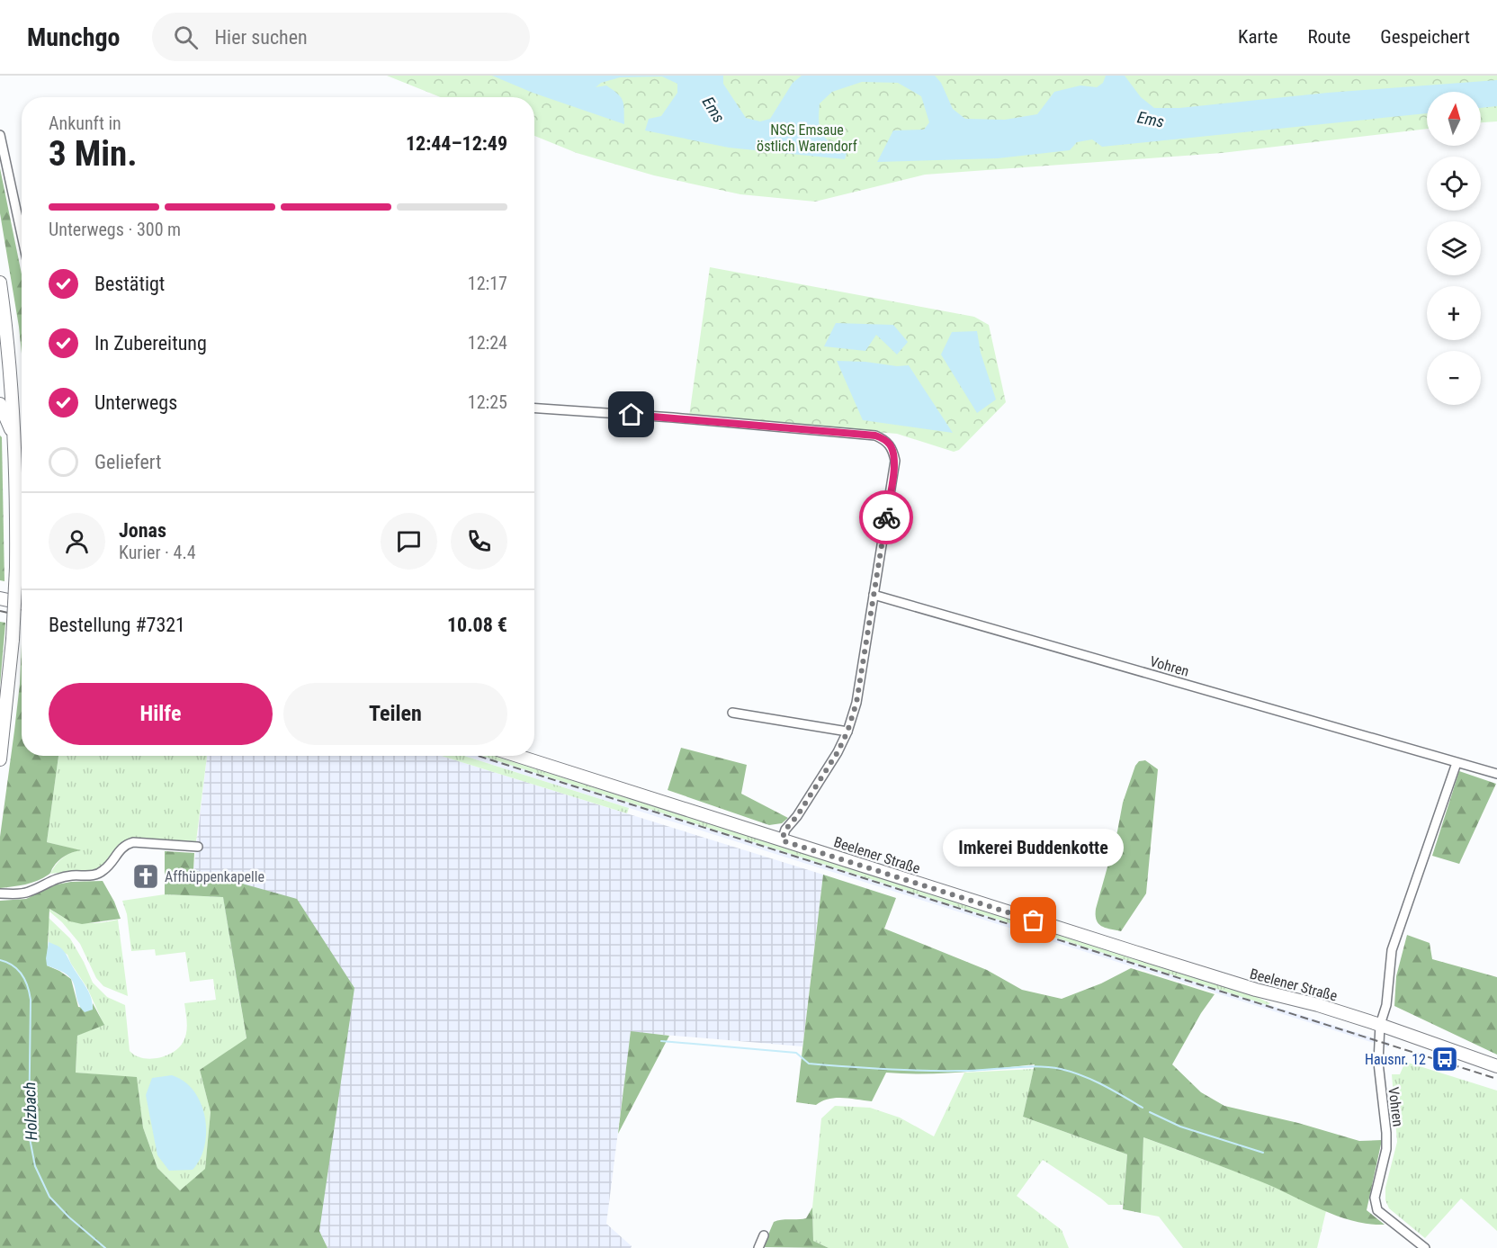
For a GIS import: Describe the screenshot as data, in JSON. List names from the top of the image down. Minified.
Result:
{"streets":{"main road":["Beelener Straße"],"street":["Vohren"]},"crossings":[["Vohren","Beelener Straße"]],"water":["Ems","Holzbach"],"parks":["NSG Emsaue östlich Warendorf"],"places":{"church":["Affhüppenkapelle"],"other":["Imkerei Buddenkotte"],"bus stop":["Hausnr. 12"]},"north":"top","page":{"header":"Munchgo","search":"Hier suchen","nav":["Karte","Route","Gespeichert"],"map_buttons":["+","−"],"heading":["3 Min.","Ankunft in","12:44–12:49"],"panel":["Jonas","Kurier · 4.4","Bestellung #7321","10.08 €"],"bar":"Unterwegs · 300 m","list":[["Bestätigt","12:17"],["In Zubereitung","12:24"],["Unterwegs","12:25"],"Geliefert"],"buttons":["Hilfe","Teilen"],"bubble":"Imkerei Buddenkotte"}}
